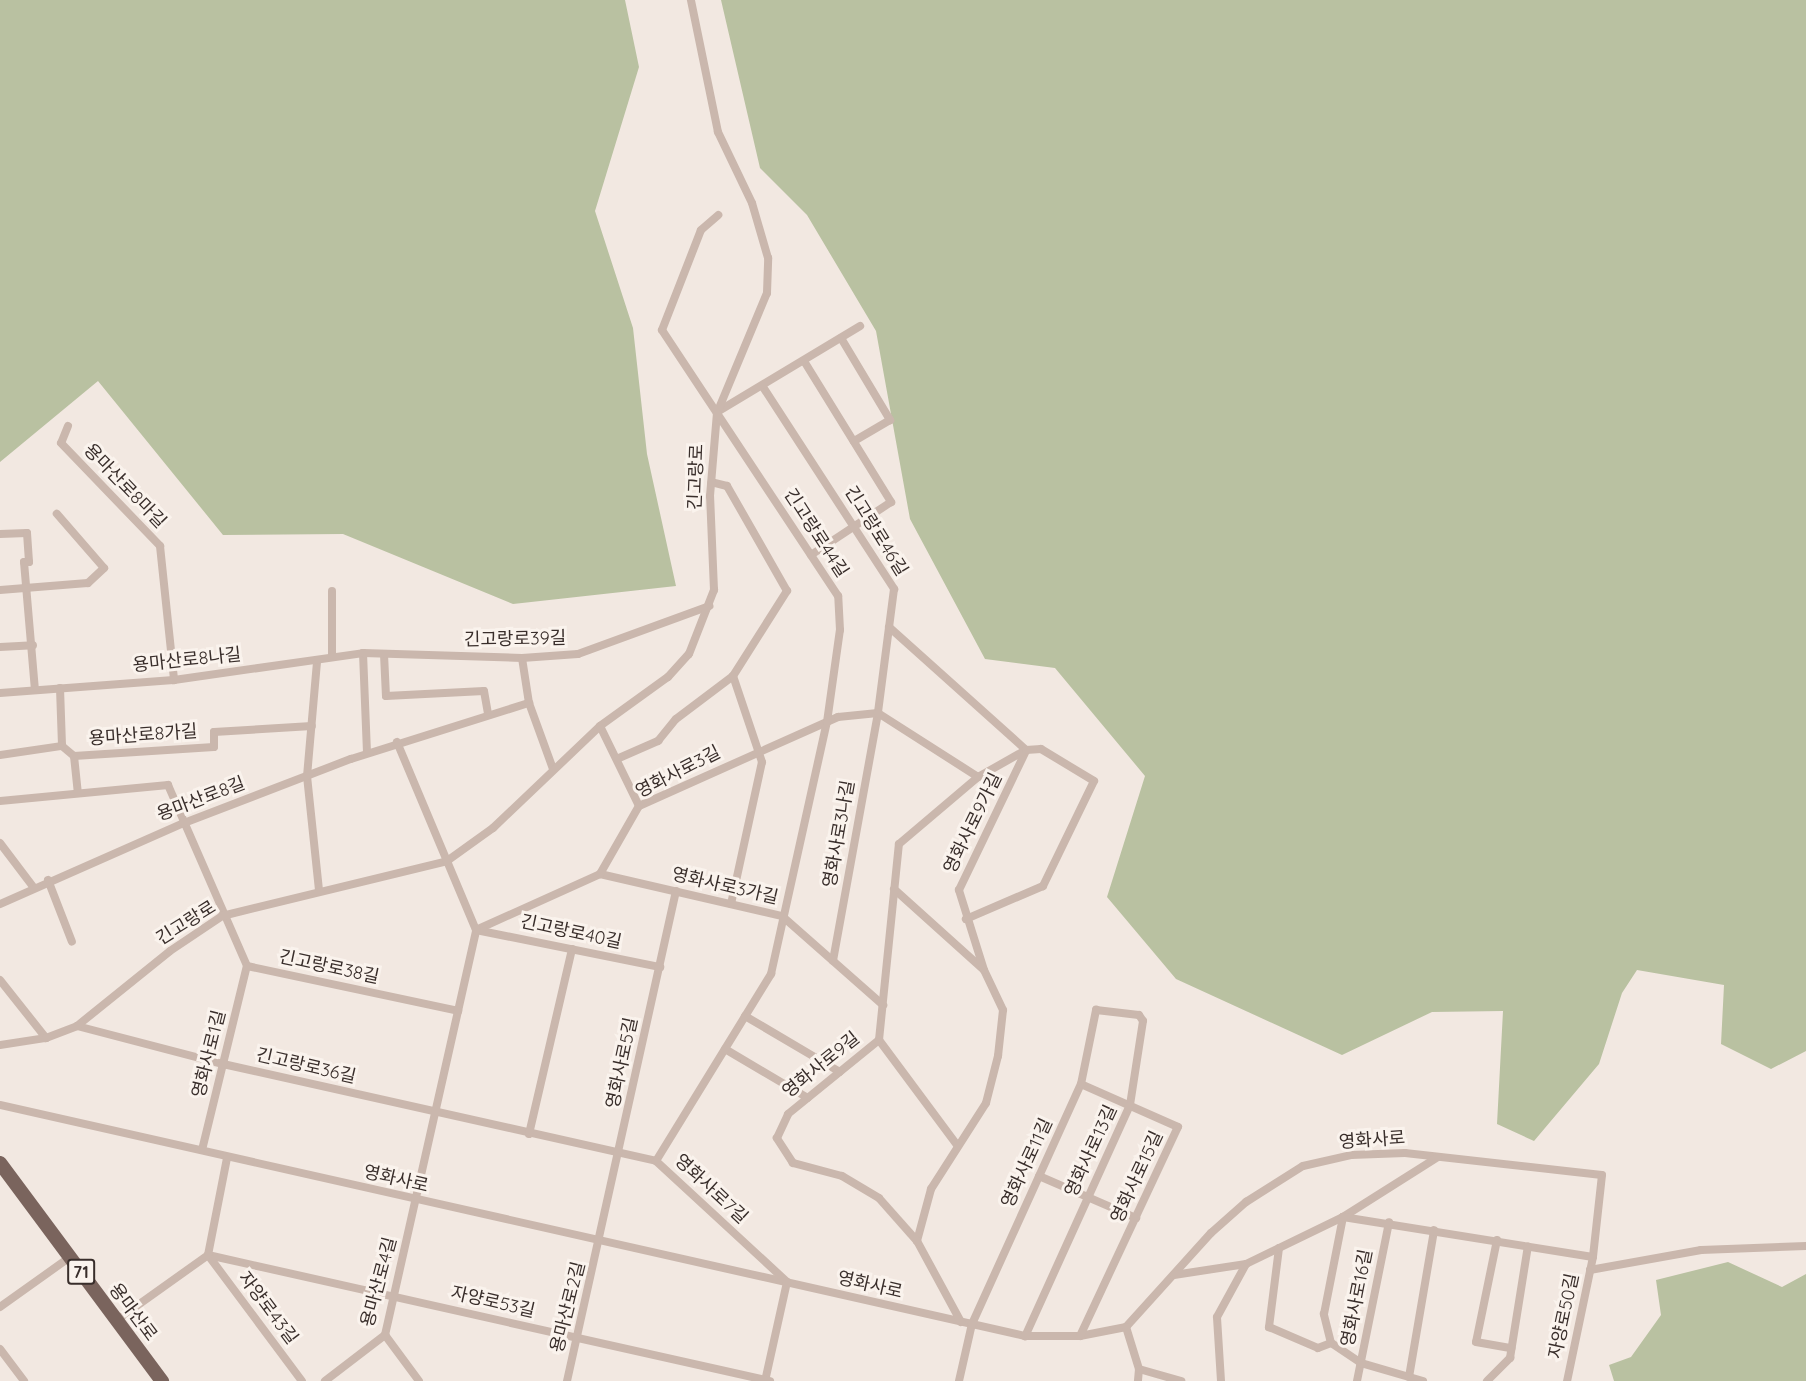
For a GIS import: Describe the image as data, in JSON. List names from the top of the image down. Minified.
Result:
{"streets":{"main road":["71","용마산로"],"street":["긴고랑로","용마산로8마길","긴고랑로46길","긴고랑로44길","긴고랑로39길","용마산로8나길","용마산로8가길","영화사로3길","용마산로8길","영화사로9가길","영화사로3나길","영화사로3가길","긴고랑로40길","긴고랑로38길","영화사로1길","영화사로5길","영화사로9길","긴고랑로36길","영화사로","영화사로13길","영화사로11길","영화사로15길","영화사로7길","용마산로4길","영화사로16길","자양로53길","용마산로2길","자양로43길","자양로50길"]},"crossings":[["긴고랑로","긴고랑로44길"],["긴고랑로","긴고랑로39길"],["긴고랑로","긴고랑로36길"],["용마산로8마길","용마산로8나길"],["긴고랑로46길","영화사로3길"],["긴고랑로46길","영화사로3나길"],["긴고랑로44길","영화사로3길"],["긴고랑로44길","영화사로7길"],["긴고랑로39길","용마산로8나길"],["영화사로3길","영화사로3나길"],["영화사로3길","영화사로3가길"],["영화사로3길","영화사로7길"],["영화사로9가길","영화사로9길"],["영화사로3나길","영화사로3가길"],["영화사로3가길","영화사로5길"],["영화사로3가길","영화사로9길"],["영화사로3가길","영화사로7길"],["긴고랑로40길","영화사로5길"],["긴고랑로38길","영화사로1길"],["영화사로1길","긴고랑로36길"],["영화사로1길","영화사로"],["영화사로5길","긴고랑로36길"],["영화사로5길","영화사로"],["영화사로5길","용마산로2길"],["영화사로9길","영화사로"],["긴고랑로36길","영화사로7길"],["영화사로","영화사로13길"],["영화사로","영화사로11길"],["영화사로","영화사로15길"],["영화사로","영화사로7길"],["영화사로","용마산로4길"],["영화사로","용마산로2길"],["영화사로","자양로50길"],["영화사로13길","영화사로11길"],["영화사로13길","영화사로15길"],["영화사로11길","영화사로15길"],["용마산로4길","자양로53길"],["자양로53길","용마산로2길"],["자양로53길","자양로43길"]]}
